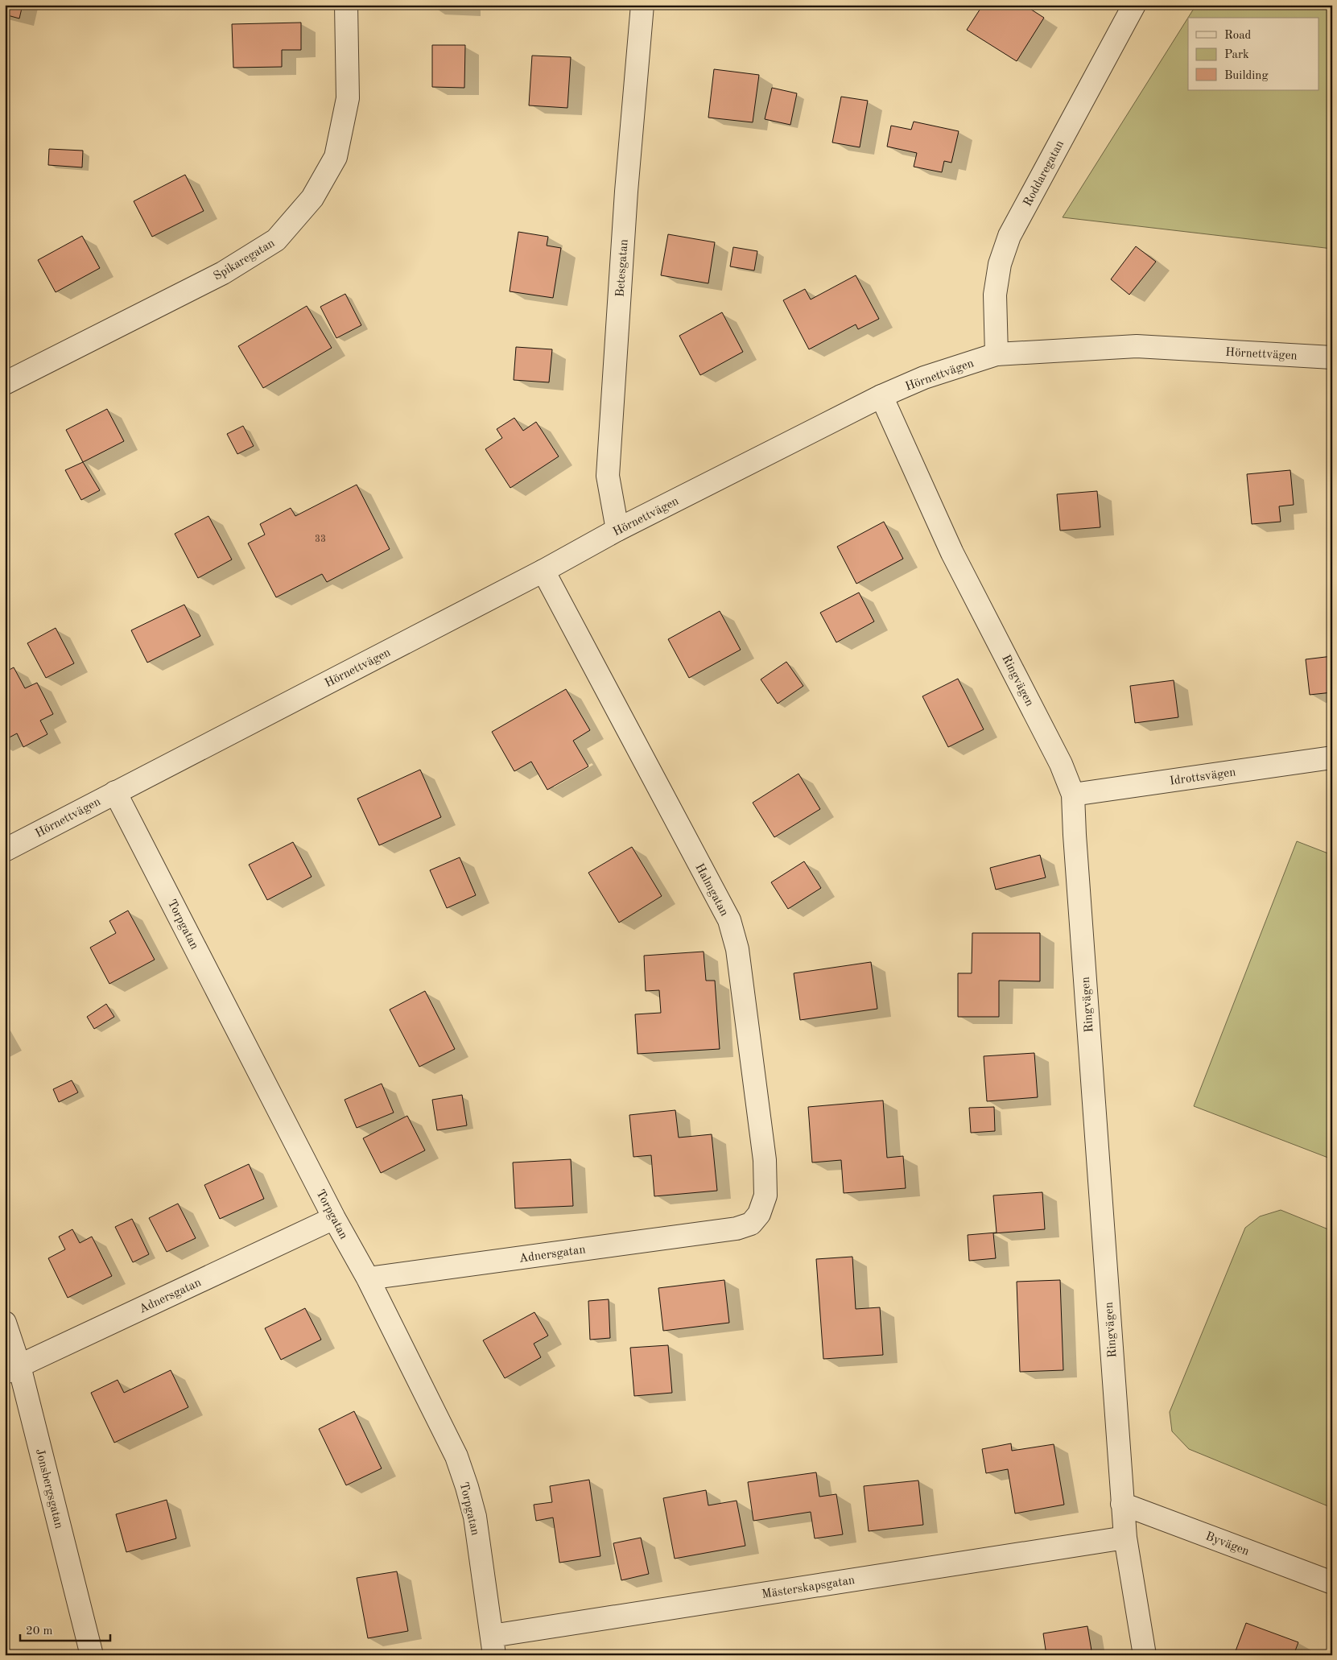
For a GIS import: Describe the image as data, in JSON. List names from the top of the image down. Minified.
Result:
{"streets":{"street":["Roddaregatan","Spikaregatan","Betesgatan","Hörnettvägen","Ringvägen","Idrottsvägen","Halmgatan","Torpgatan","Adnersgatan","Jonsbergsgatan","Byvägen","Mästerskapsgatan"]},"crossings":[["Roddaregatan","Hörnettvägen"],["Betesgatan","Hörnettvägen"],["Hörnettvägen","Ringvägen"],["Hörnettvägen","Halmgatan"],["Hörnettvägen","Torpgatan"],["Ringvägen","Idrottsvägen"],["Ringvägen","Byvägen"],["Ringvägen","Mästerskapsgatan"],["Halmgatan","Adnersgatan"],["Torpgatan","Adnersgatan"],["Torpgatan","Mästerskapsgatan"],["Adnersgatan","Jonsbergsgatan"]],"house_numbers":["33"],"legend":["Road","Park","Building"],"scale_bar":"20 m"}
